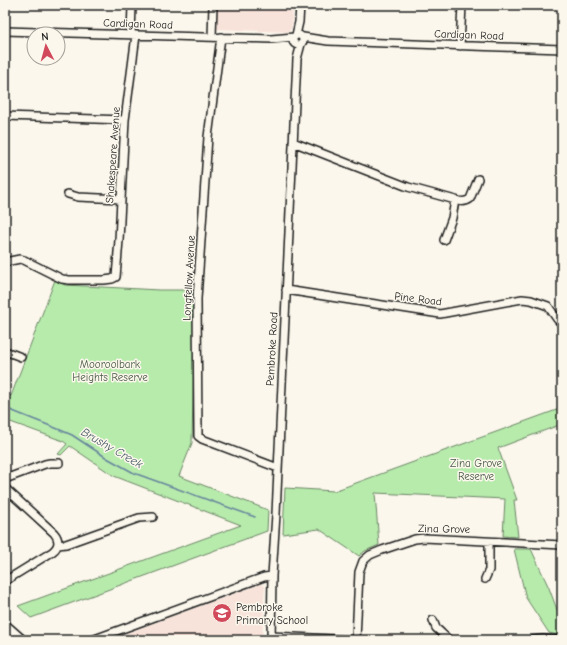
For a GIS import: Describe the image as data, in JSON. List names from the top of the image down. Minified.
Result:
{"streets":{"street":["Cardigan Road","Shakespeare Avenue","Longfellow Avenue","Pine Road","Pembroke Road","Zina Grove"]},"crossings":[["Cardigan Road","Shakespeare Avenue"],["Cardigan Road","Longfellow Avenue"],["Cardigan Road","Pembroke Road"],["Longfellow Avenue","Pembroke Road"],["Pine Road","Pembroke Road"]],"water":["Brushy Creek"],"parks":["Mooroolbark Heights Reserve","Zina Grove Reserve"],"places":{"school or university":["Pembroke Primary School"]},"north":"top"}
